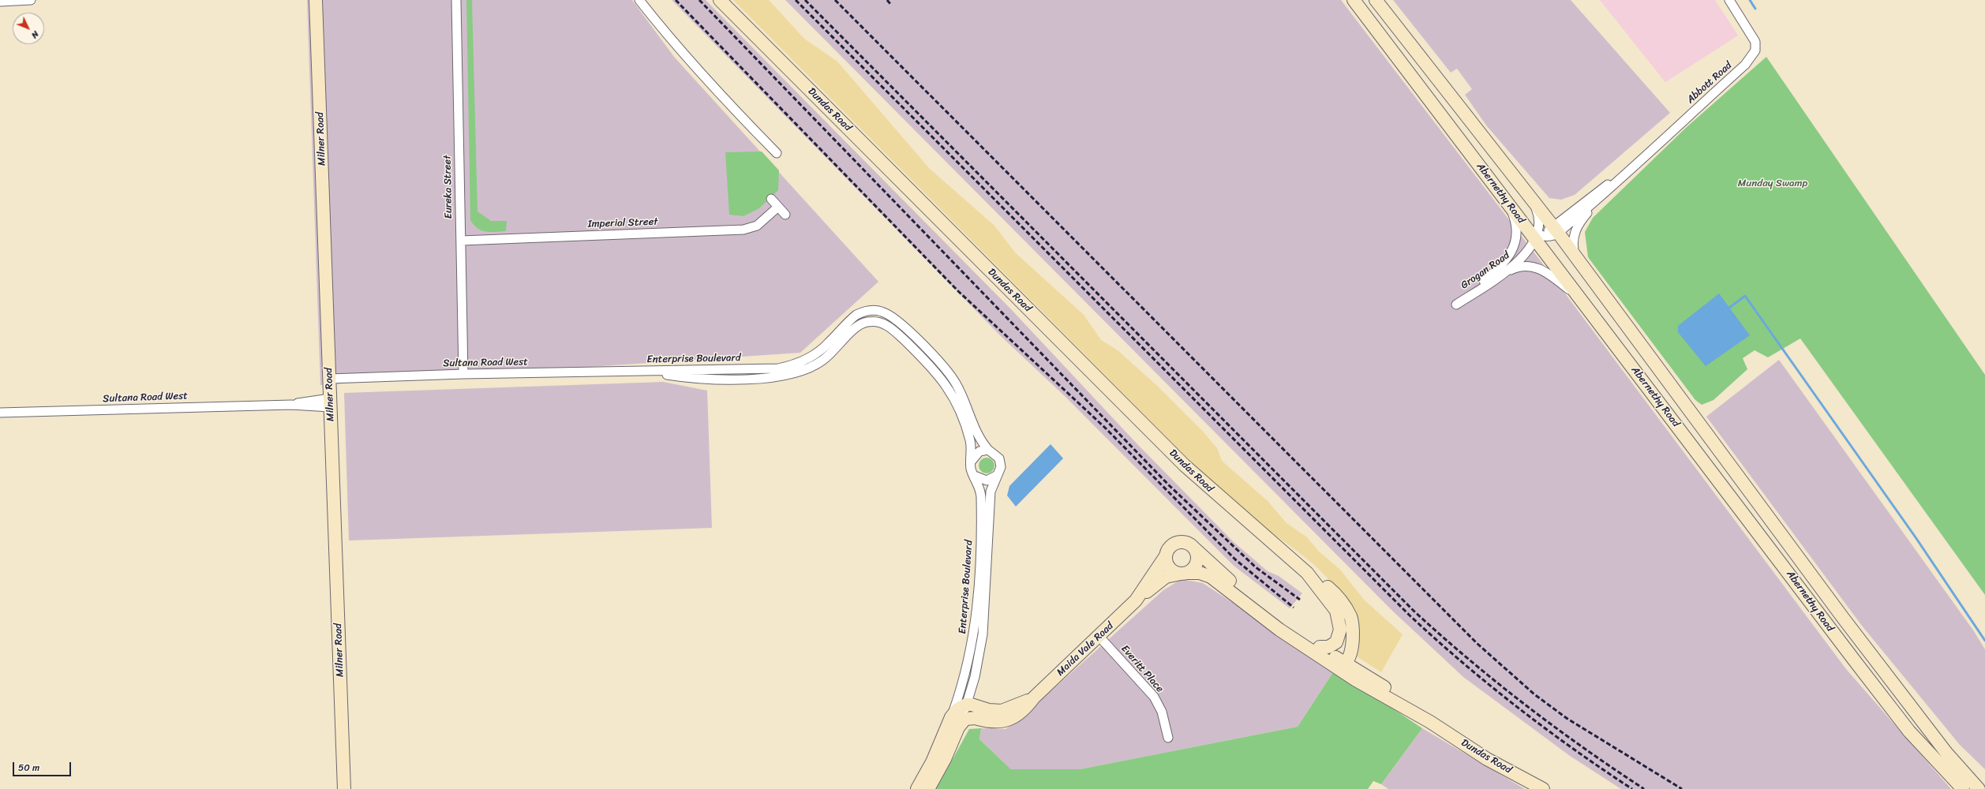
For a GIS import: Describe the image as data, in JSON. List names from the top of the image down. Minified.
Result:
{"streets":{"main road":["Dundas Road","Milner Road","Abernethy Road","Maida Vale Road"],"street":["Abbott Road","Eureka Street","Imperial Street","Grogan Road","Enterprise Boulevard","Sultana Road West","Everitt Place"]},"crossings":[["Abbott Road","Abernethy Road"],["Abbott Road","Grogan Road"],["Dundas Road","Maida Vale Road"],["Milner Road","Sultana Road West"],["Eureka Street","Imperial Street"],["Eureka Street","Sultana Road West"],["Abernethy Road","Grogan Road"],["Enterprise Boulevard","Sultana Road West"],["Enterprise Boulevard","Maida Vale Road"],["Maida Vale Road","Everitt Place"]],"parks":["Munday Swamp"],"scale_bar":"50 m","north":"bottom right"}
